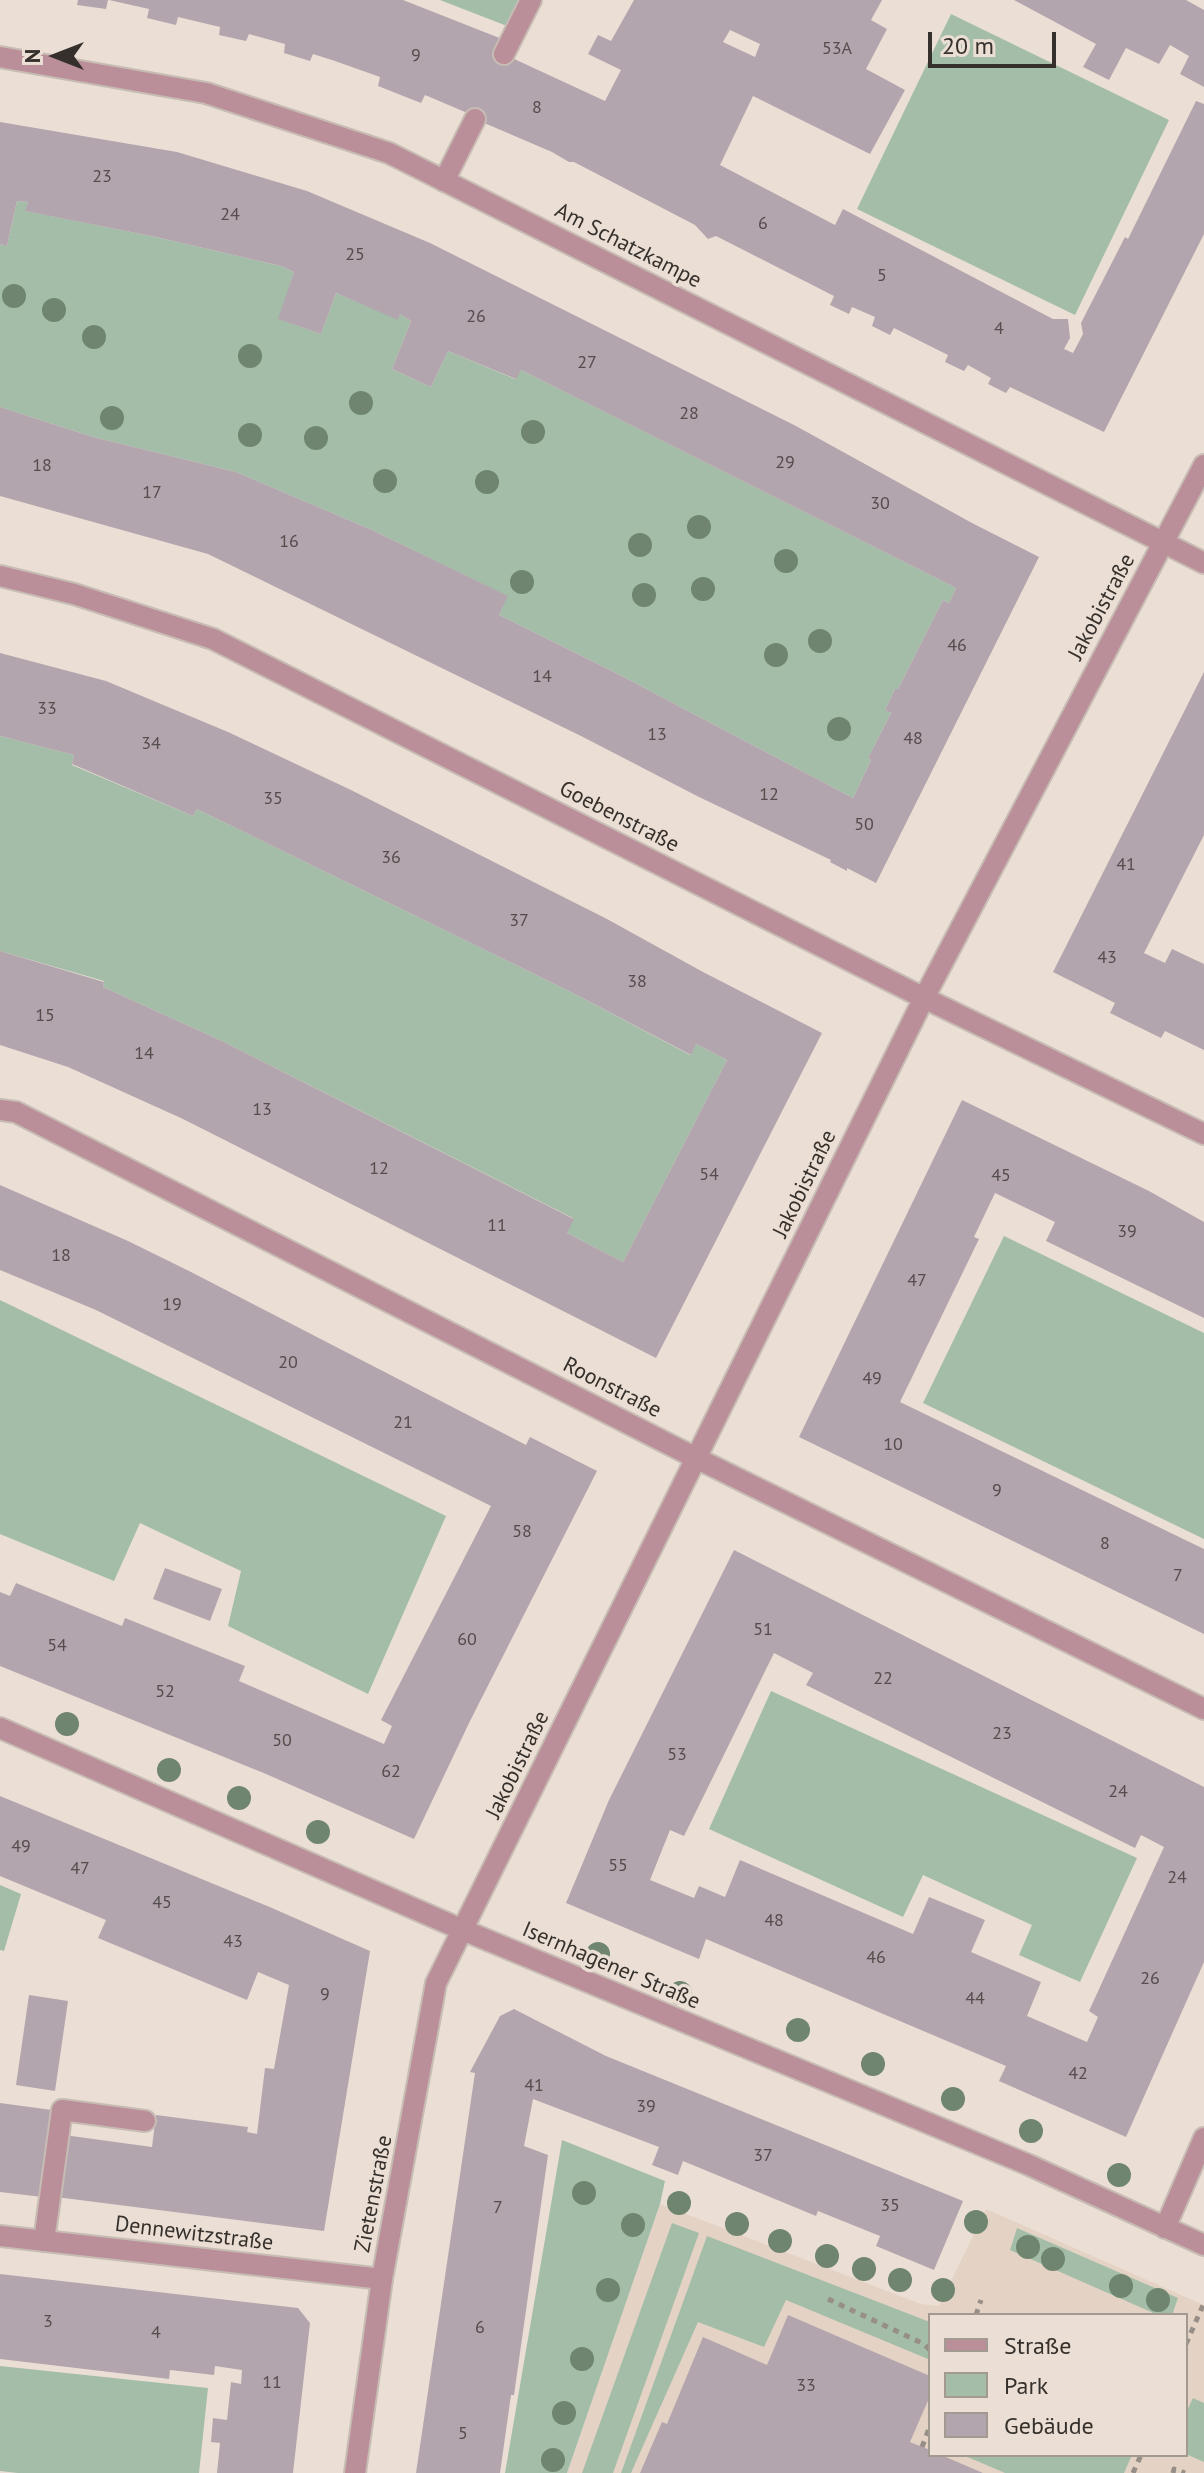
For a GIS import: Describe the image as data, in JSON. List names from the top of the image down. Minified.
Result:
{"streets":{"street":["Am Schatzkampe","Jakobistraße","Goebenstraße","Roonstraße","Isernhagener Straße","Zietenstraße","Dennewitzstraße"]},"crossings":[["Am Schatzkampe","Jakobistraße"],["Jakobistraße","Goebenstraße"],["Jakobistraße","Roonstraße"],["Jakobistraße","Isernhagener Straße"],["Jakobistraße","Zietenstraße"],["Isernhagener Straße","Zietenstraße"],["Zietenstraße","Dennewitzstraße"]],"house_numbers":["53A","9","8","23","24","6","25","5","26","4","27","28","29","18","17","30","16","46","14","33","13","48","34","12","35","50","36","41","37","43","38","15","14","13","12","54","45","11","39","18","47","19","20","49","21","10","9","58","8","7","51","60","54","22","52","23","50","53","62","24","49","55","47","24","45","48","43","46","26","9","44","42","41","39","37","35","7","3","6","4","11","33","5"],"legend":["Straße","Park","Gebäude"],"scale_bar":"20 m","north":"left"}
